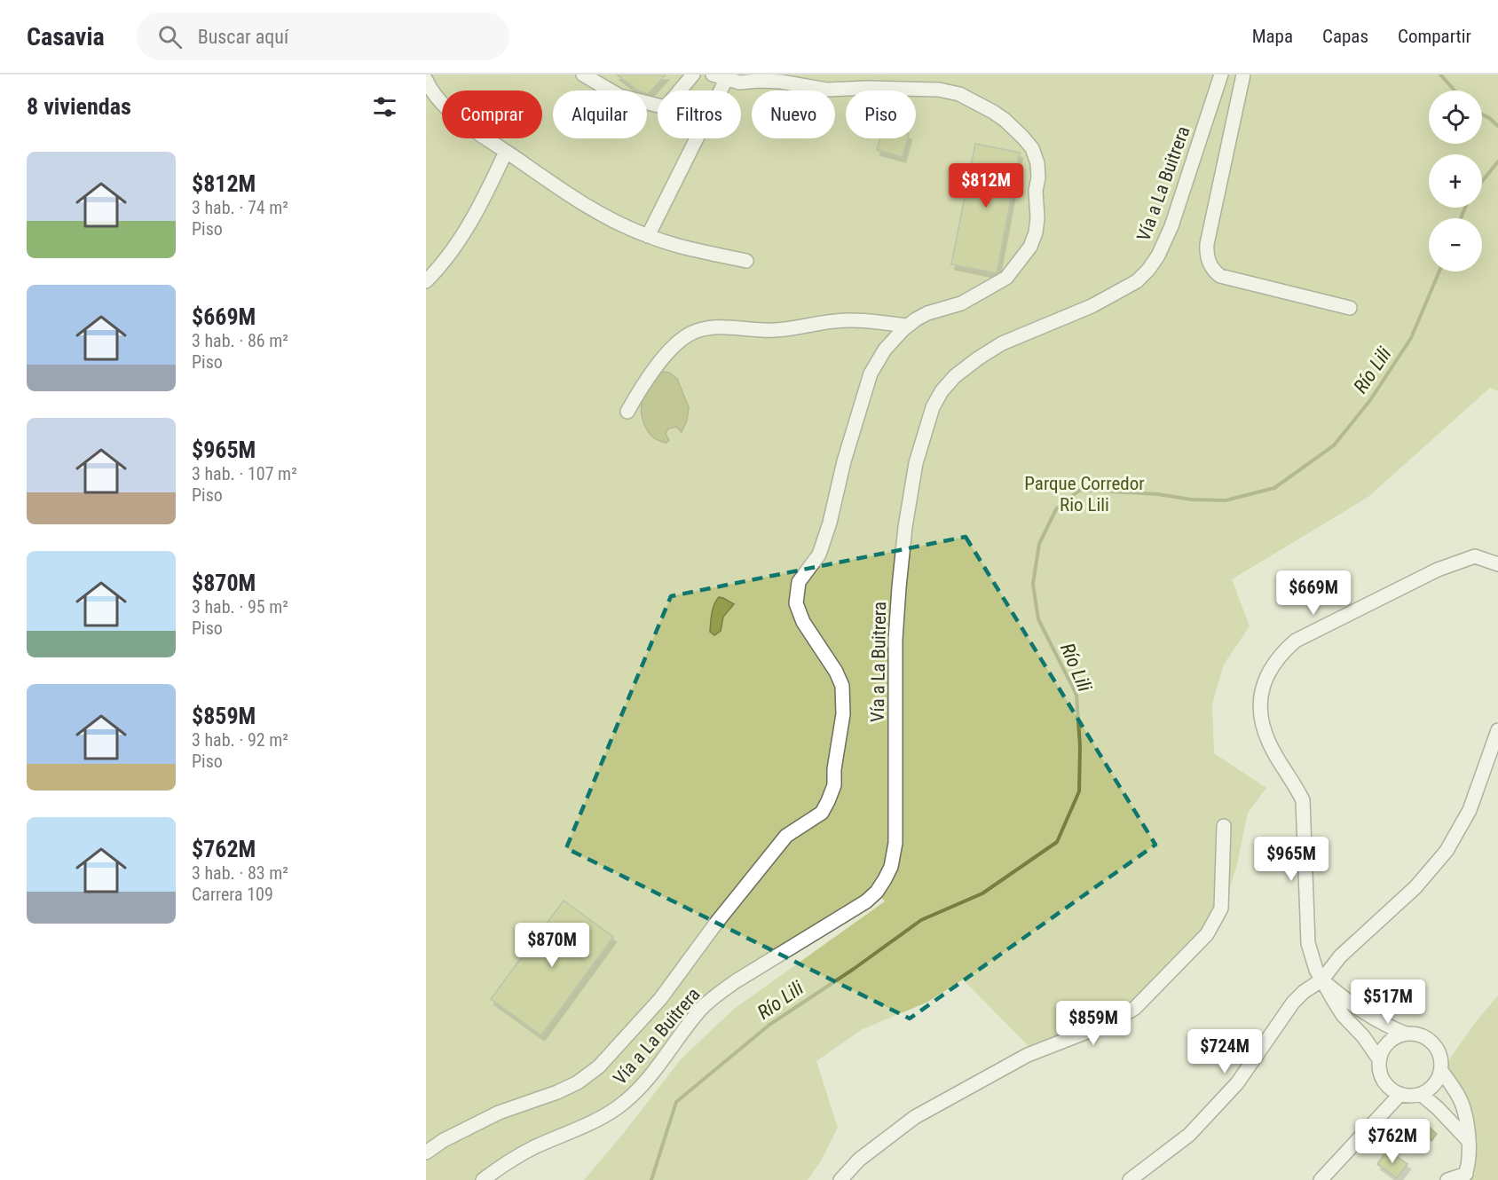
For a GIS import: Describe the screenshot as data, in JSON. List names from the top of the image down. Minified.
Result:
{"streets":{"street":["Vía a La Buitrera"]},"water":["Río Lili"],"parks":["Parque Corredor Rio Lili"],"page":{"header":"Casavia","search":"Buscar aquí","nav":["Mapa","Capas","Compartir"],"heading":"8 viviendas","map_buttons":["+","−"],"chip":["Comprar","Alquilar","Filtros","Nuevo","Piso"],"list":[{"name":"$812M","note":"3 hab. · 74 m² · Piso"},{"name":"$669M","note":"3 hab. · 86 m² · Piso"},{"name":"$965M","note":"3 hab. · 107 m² · Piso"},{"name":"$870M","note":"3 hab. · 95 m² · Piso"},{"name":"$859M","note":"3 hab. · 92 m² · Piso"},{"name":"$762M","note":"3 hab. · 83 m² · Carrera 109"}],"price":["$812M","$669M","$965M","$870M","$517M","$859M","$724M","$762M"]}}
